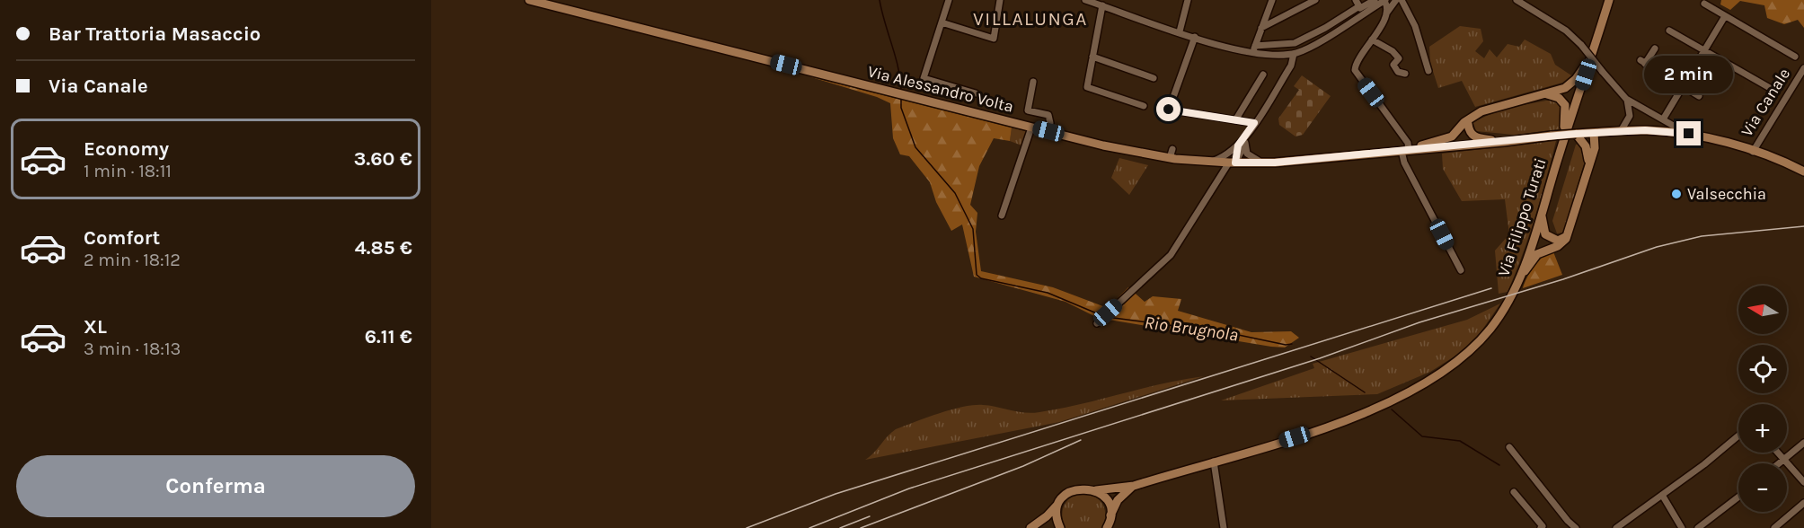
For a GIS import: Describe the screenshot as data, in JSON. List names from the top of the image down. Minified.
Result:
{"streets":{"main road":["Via Alessandro Volta","Via Canale","Via Filippo Turati"]},"crossings":[["Via Alessandro Volta","Via Canale"]],"districts":["VILLALUNGA"],"water":["Rio Brugnola"],"places":["Valsecchia"],"north":"left","page":{"banner":["Bar Trattoria Masaccio","Via Canale"],"bubble":"2 min","list":[{"name":"Economy","note":"1 min · 18:11","value":"3.60 €"},{"name":"Comfort","note":"2 min · 18:12","value":"4.85 €"},{"name":"XL","note":"3 min · 18:13","value":"6.11 €"}],"map_buttons":["+","−"],"buttons":"Conferma"}}
